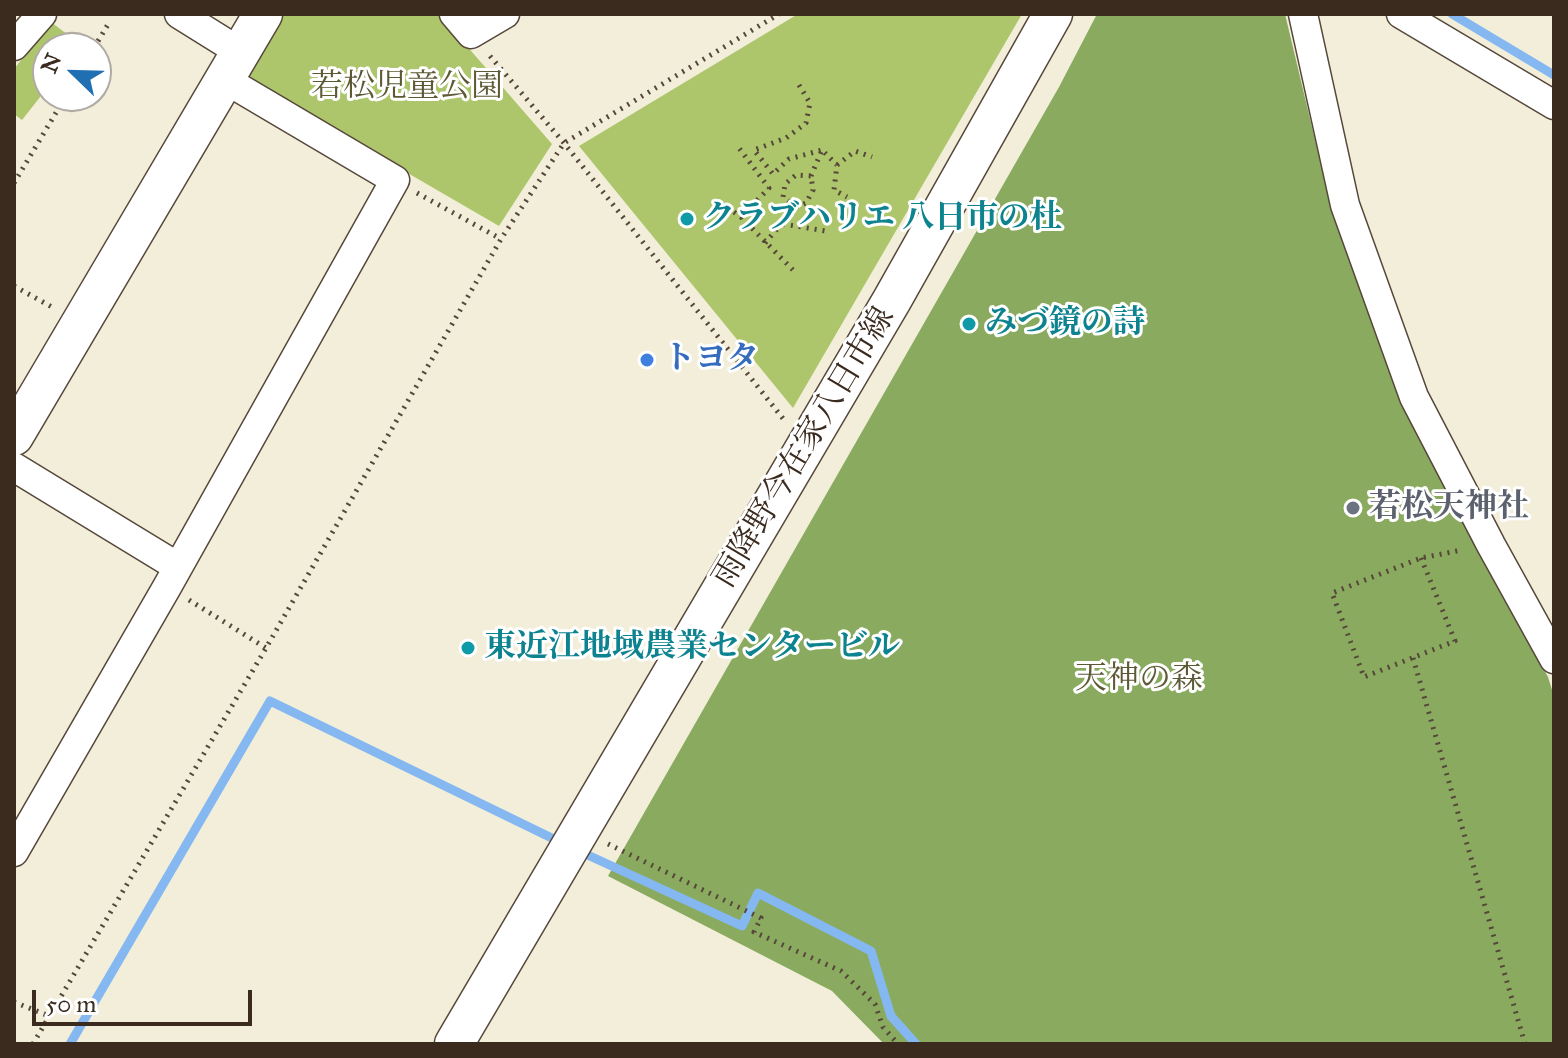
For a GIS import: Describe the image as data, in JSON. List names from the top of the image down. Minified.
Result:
{"streets":{"main road":["雨降野今在家八日市線"]},"parks":["若松児童公園","天神の森"],"places":["クラブハリエ 八日市の杜","みづ鏡の詩","トヨタ","若松天神社","東近江地域農業センタービル"],"scale_bar":"50 m","north":"top left"}
